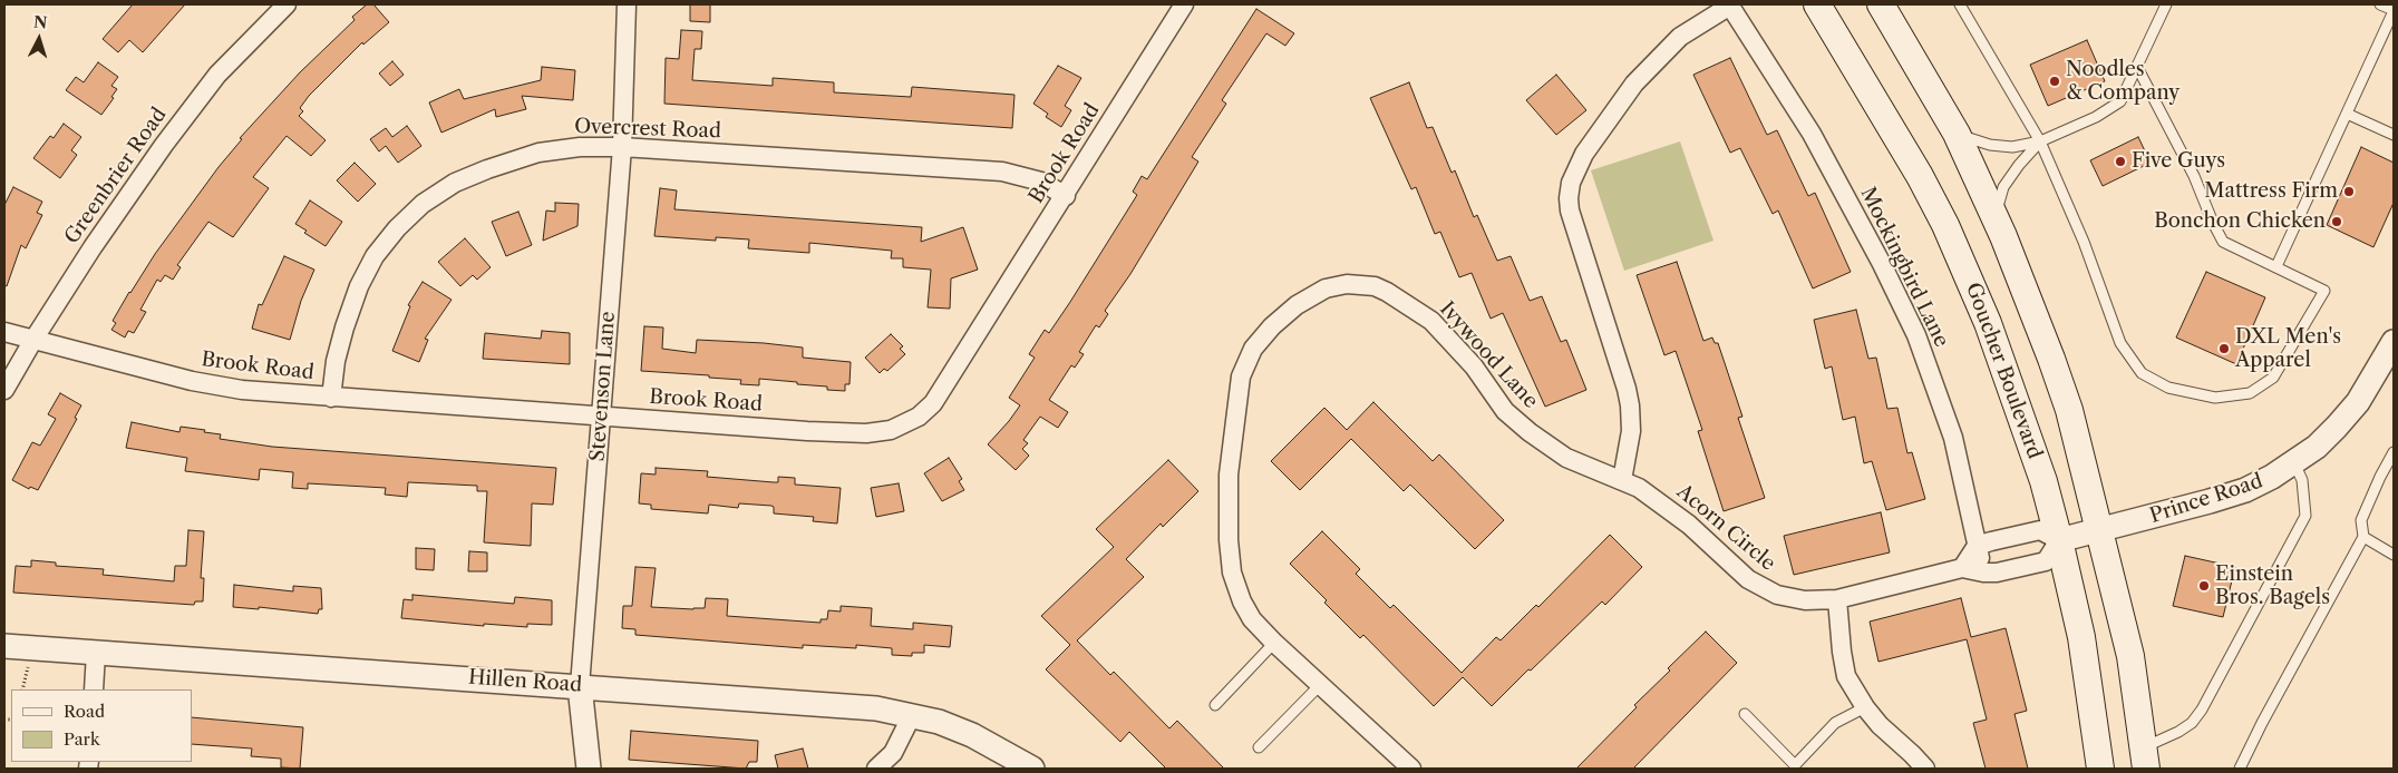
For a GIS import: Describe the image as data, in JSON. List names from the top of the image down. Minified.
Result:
{"streets":{"main road":["Goucher Boulevard"],"street":["Overcrest Road","Brook Road","Greenbrier Road","Mockingbird Lane","Ivywood Lane","Stevenson Lane","Prince Road","Acorn Circle","Hillen Road"]},"crossings":[["Overcrest Road","Brook Road"],["Overcrest Road","Stevenson Lane"],["Brook Road","Greenbrier Road"],["Brook Road","Stevenson Lane"],["Mockingbird Lane","Acorn Circle"],["Ivywood Lane","Acorn Circle"],["Goucher Boulevard","Prince Road"],["Goucher Boulevard","Acorn Circle"],["Stevenson Lane","Hillen Road"],["Prince Road","Acorn Circle"]],"places":["Noodles & Company","Five Guys","Mattress Firm","Bonchon Chicken","DXL Men's Apparel","Einstein Bros. Bagels"],"legend":["Road","Park"],"north":"top"}
